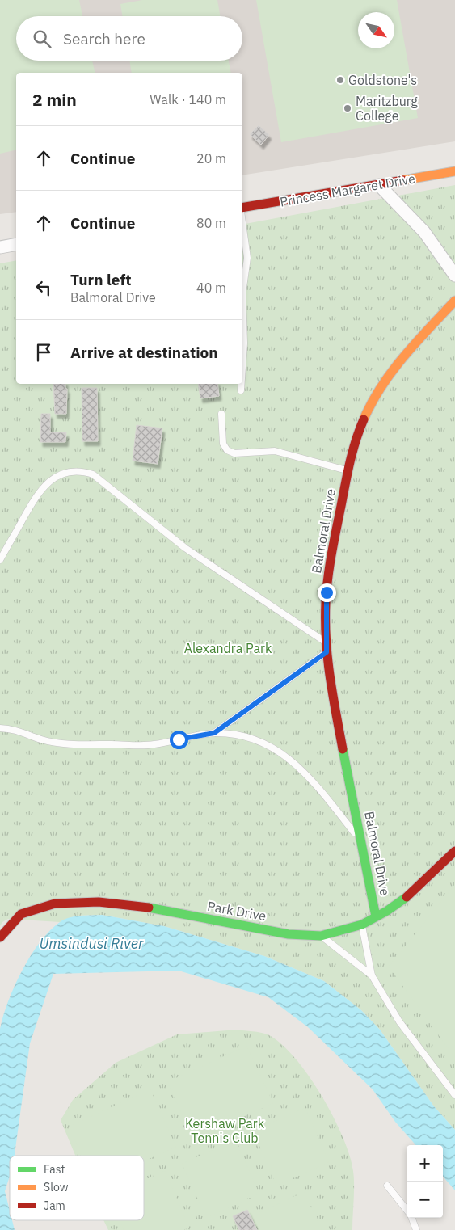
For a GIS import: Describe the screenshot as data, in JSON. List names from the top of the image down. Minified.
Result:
{"streets":{"street":["Princess Margaret Drive","Balmoral Drive","Park Drive"]},"crossings":[["Balmoral Drive","Park Drive"]],"water":["Umsindusi River"],"parks":["Alexandra Park","Kershaw Park Tennis Club"],"places":["Goldstone's","Maritzburg College"],"legend":["Fast","Slow","Jam"],"north":"bottom right","page":{"search":"Search here","heading":["2 min","Walk · 140 m"],"list":[["Continue","20 m"],["Continue","80 m"],["Turn left","Balmoral Drive","40 m"],"Arrive at destination"],"map_buttons":["+","−"]}}
